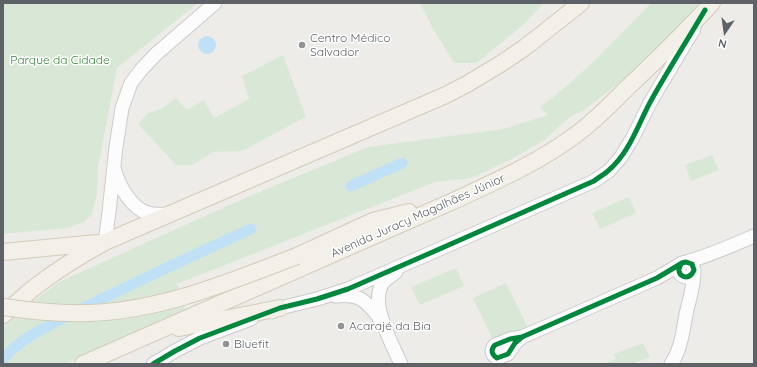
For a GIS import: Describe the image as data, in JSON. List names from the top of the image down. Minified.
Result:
{"streets":{"main road":["Avenida Juracy Magalhães Júnior"]},"parks":["Parque da Cidade"],"places":["Centro Médico Salvador","Acarajé da Bia","Bluefit"],"north":"bottom"}
